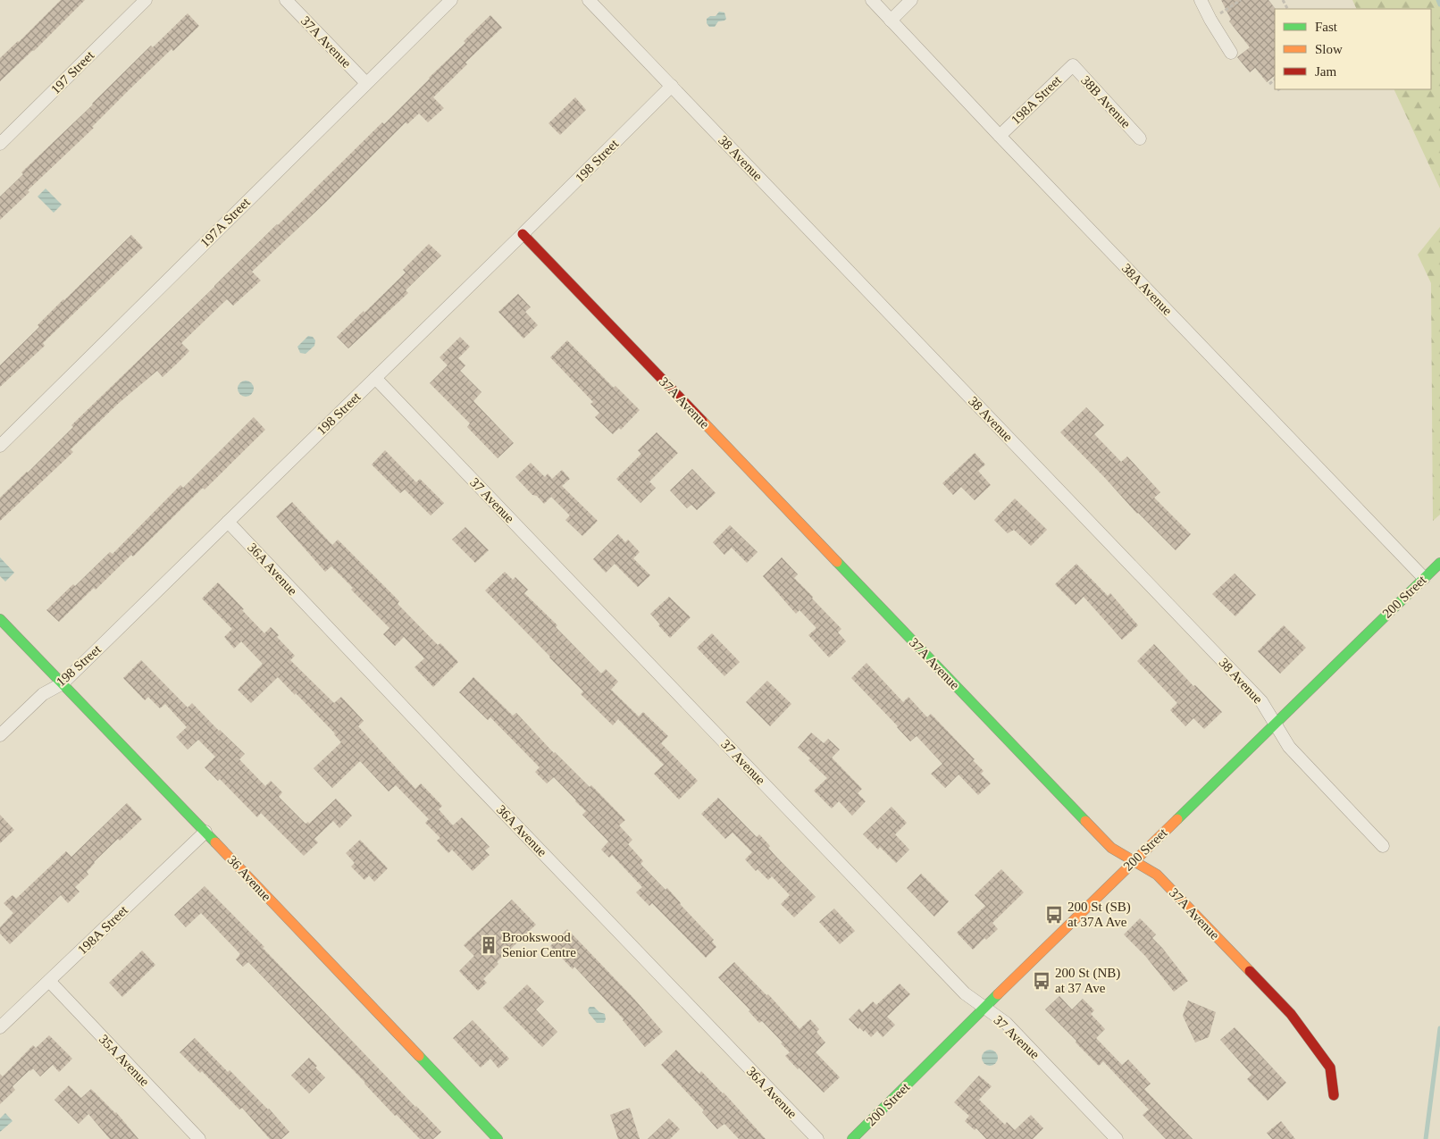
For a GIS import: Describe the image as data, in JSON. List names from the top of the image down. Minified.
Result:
{"streets":{"main road":["37A Avenue","200 Street","36 Avenue"],"street":["197 Street","198A Street","38B Avenue","38 Avenue","198 Street","197A Street","38A Avenue","37 Avenue","36A Avenue","35A Avenue"]},"crossings":[["37A Avenue","198 Street"],["37A Avenue","197A Street"],["37A Avenue","200 Street"],["198A Street","38B Avenue"],["198A Street","38A Avenue"],["198A Street","36 Avenue"],["198A Street","35A Avenue"],["38 Avenue","198 Street"],["38 Avenue","200 Street"],["198 Street","37 Avenue"],["198 Street","36A Avenue"],["198 Street","36 Avenue"],["38A Avenue","200 Street"],["37 Avenue","200 Street"]],"places":{"bus stop":["200 St (SB) at 37A Ave","200 St (NB) at 37 Ave"],"building":["Brookswood Senior Centre"]},"legend":["Fast","Slow","Jam"]}
